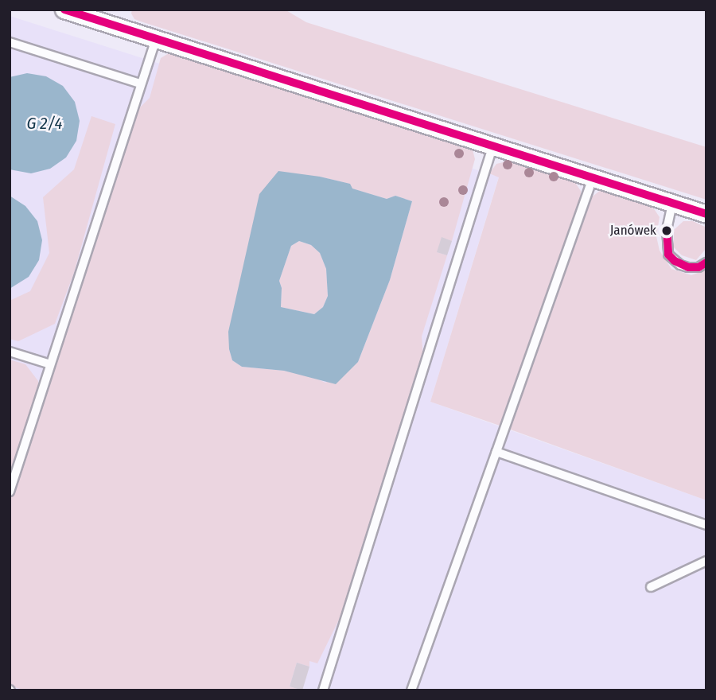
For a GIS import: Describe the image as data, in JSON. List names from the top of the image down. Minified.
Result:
{"water":["G 2/4"],"places":["Janówek"]}
